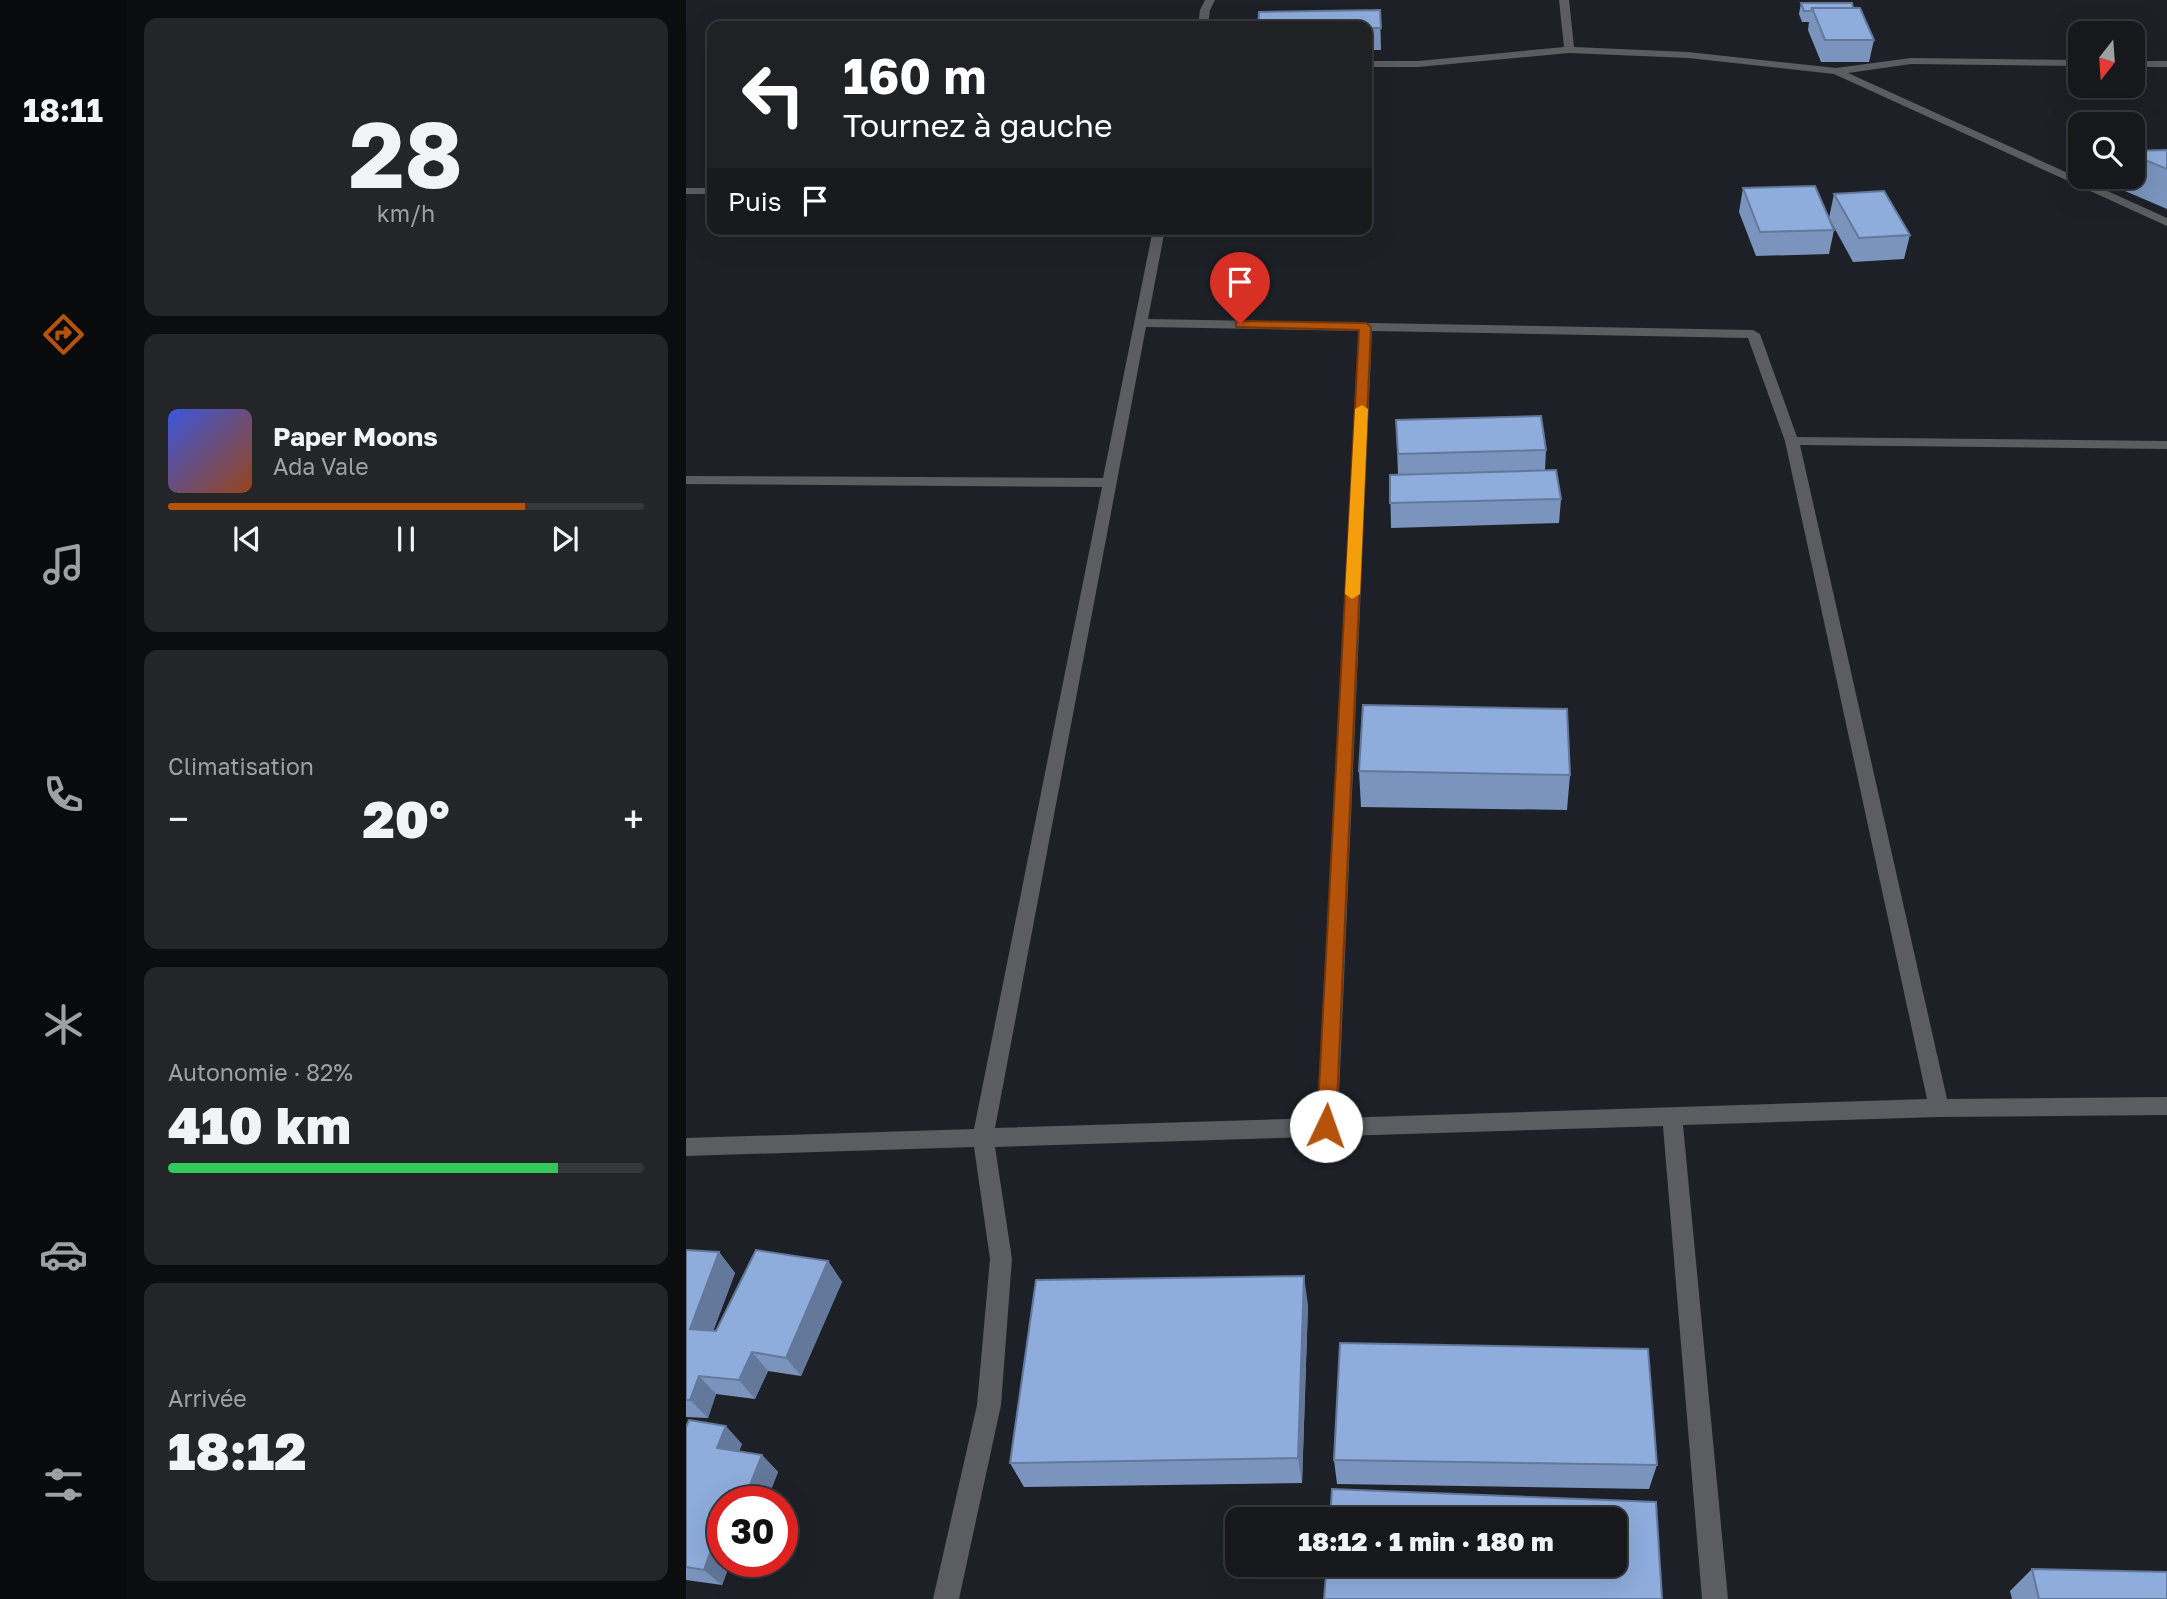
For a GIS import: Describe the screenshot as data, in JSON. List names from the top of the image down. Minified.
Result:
{"north":"bottom","page":{"tabs":"18:11","tile":[["28","km/h"],"Climatisation",["Autonomie · 82%","410 km"],["Arrivée","18:12"]],"turn":["160 m","Tournez à gauche"],"then":"Puis","song":["Paper Moons","Ada Vale"],"heat":["−","20°","+"],"limit":"30","trip":"18:12 · 1 min · 180 m"}}
